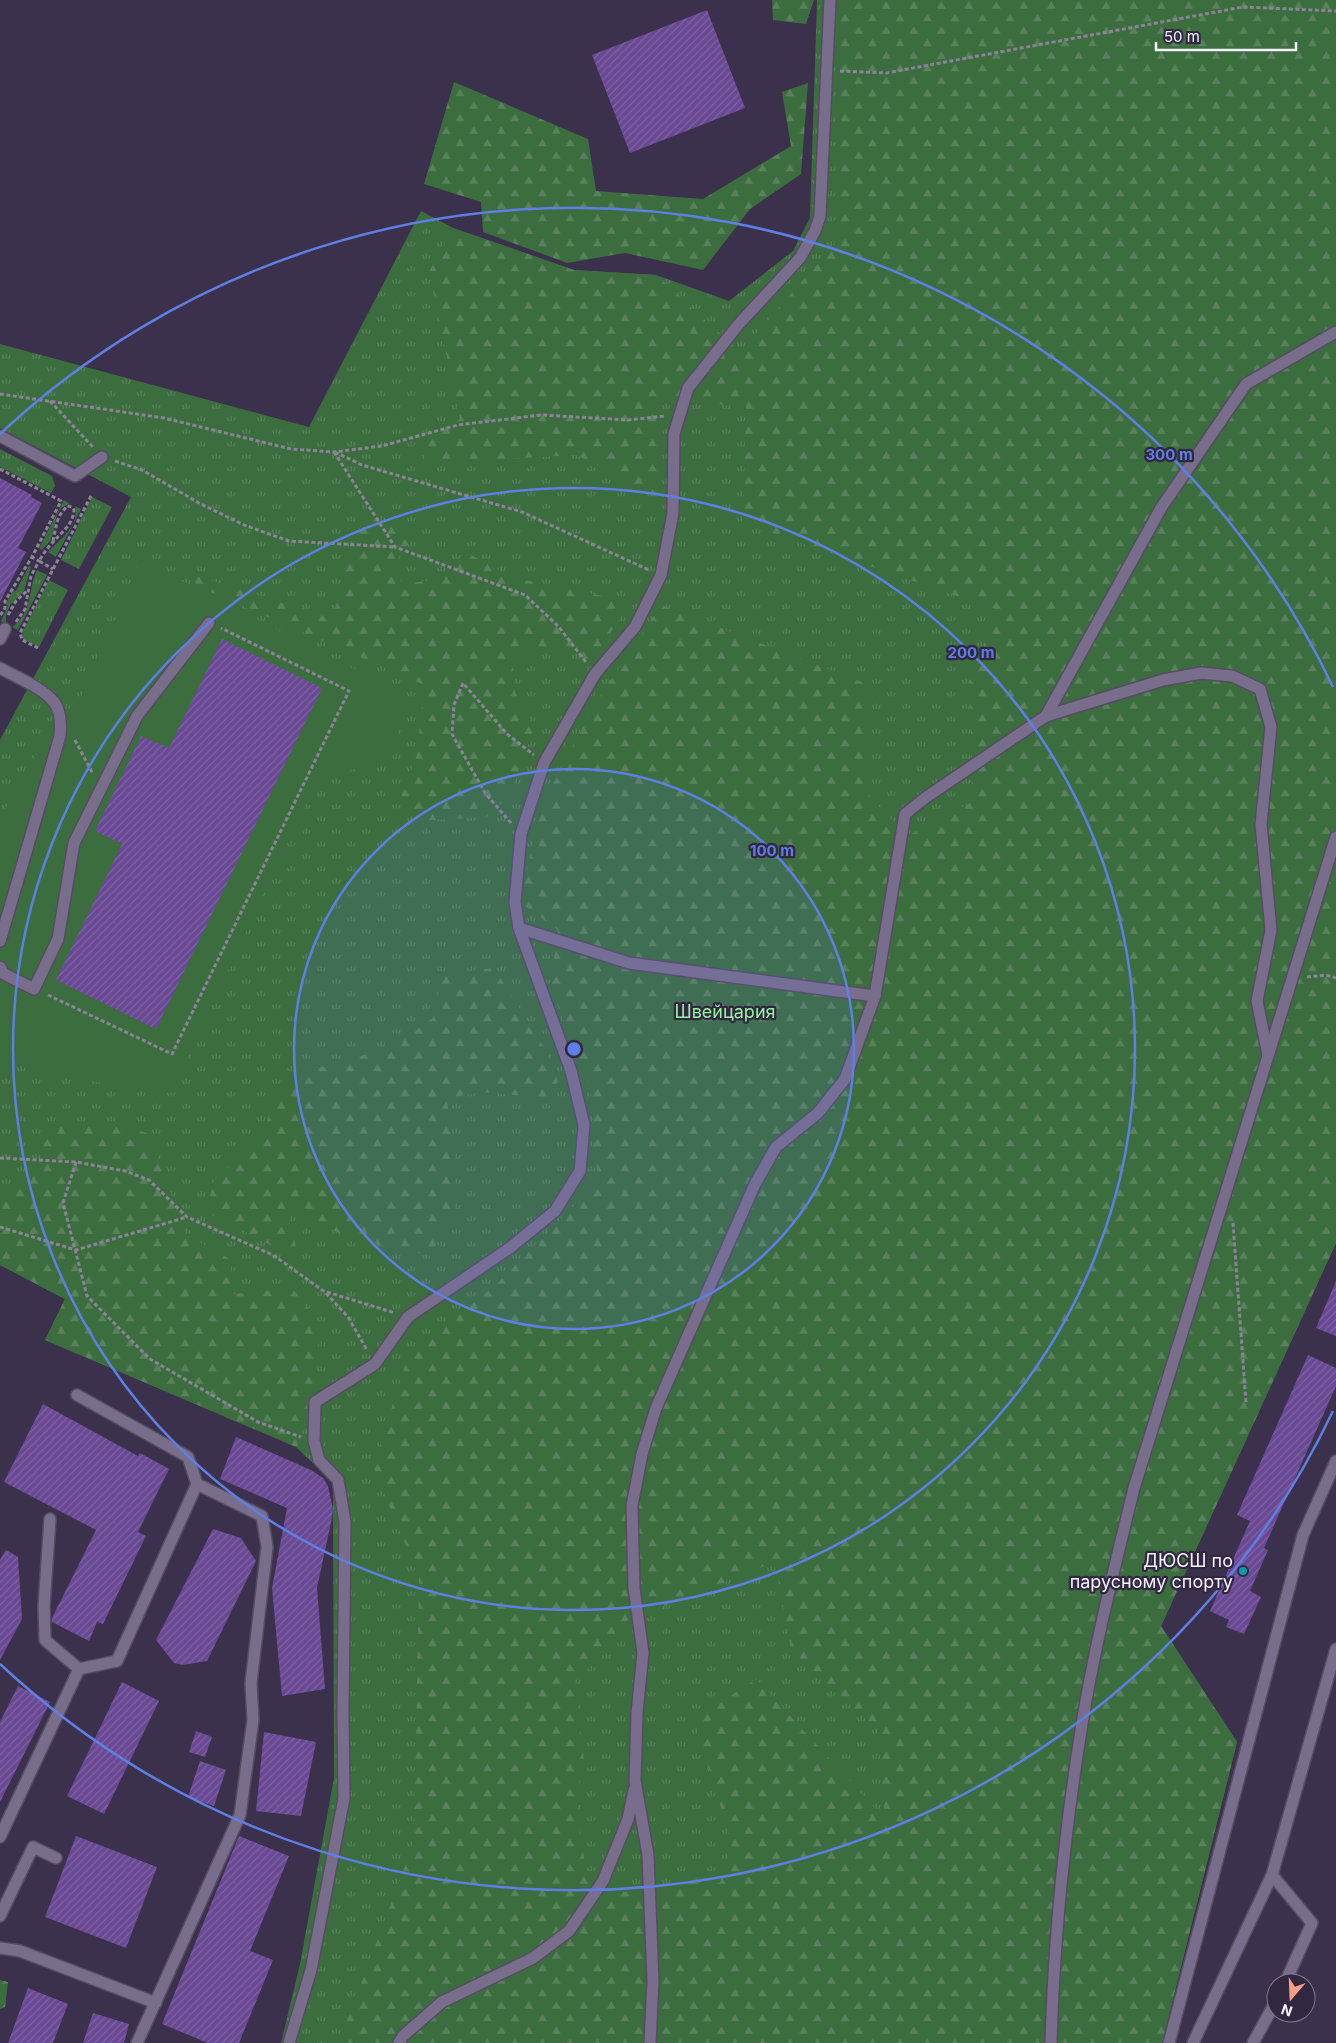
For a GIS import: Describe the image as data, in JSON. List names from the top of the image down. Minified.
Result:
{"parks":["Швейцария"],"places":["ДЮСШ по парусному спорту"],"scale_bar":"50 m","north":"bottom","rings":["300 m","200 m","100 m"]}
